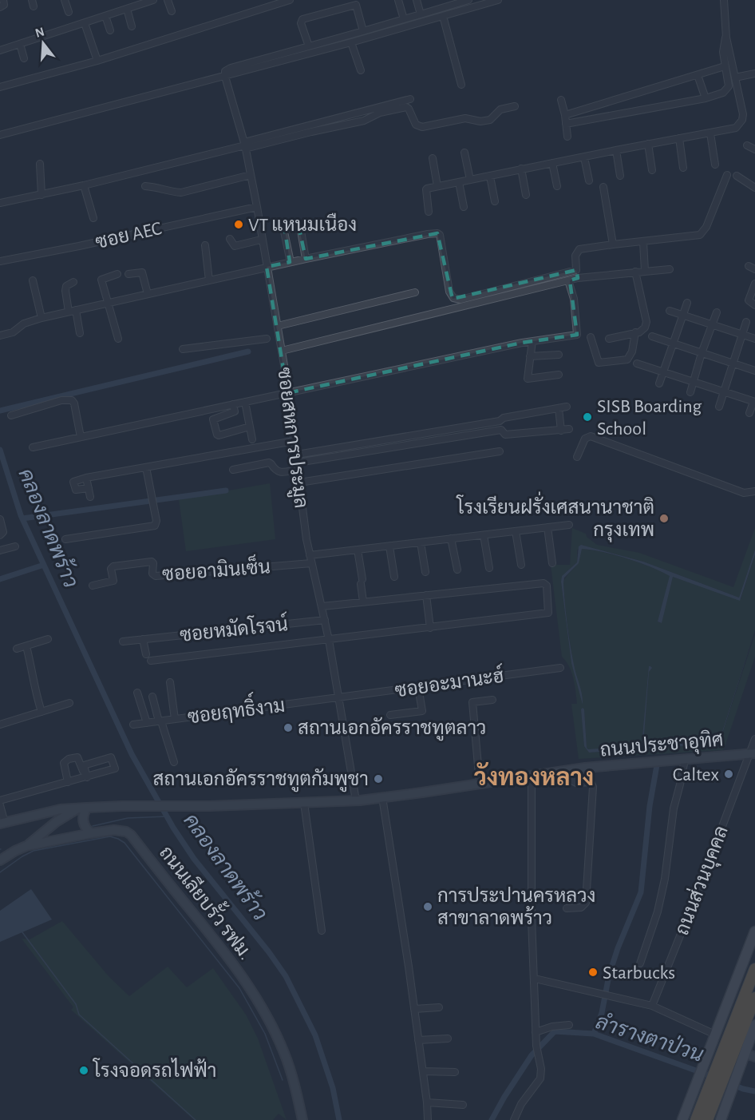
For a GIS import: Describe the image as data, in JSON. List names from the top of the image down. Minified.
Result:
{"streets":{"main road":["ถนนประชาอุทิศ","ถนนเลียบรั้ว รฟม."],"street":["ซอย AEC","ซอยสหการประมูล","ซอยอามินเซ็น","ซอยหมัดโรจน์","ซอยอะมานะฮ์","ซอยฤทธิ์งาม","ถนนส่วนบุคคล"]},"crossings":[["ซอย AEC","ซอยสหการประมูล"],["ซอยสหการประมูล","ซอยอามินเซ็น"],["ซอยสหการประมูล","ซอยหมัดโรจน์"],["ซอยสหการประมูล","ซอยอะมานะฮ์"],["ซอยสหการประมูล","ซอยฤทธิ์งาม"],["ซอยสหการประมูล","ถนนประชาอุทิศ"],["ซอยอะมานะฮ์","ซอยฤทธิ์งาม"],["ถนนประชาอุทิศ","ถนนส่วนบุคคล"]],"districts":["วังทองหลาง"],"water":["คลองลาดพร้าว","ลำรางตาป่วน"],"places":["VT แหนมเนือง","SISB Boarding School","โรงเรียนฝรั่งเศสนานาชาติ กรุงเทพ","สถานเอกอัครราชทูตลาว","Caltex","สถานเอกอัครราชทูตกัมพูชา","การประปานครหลวง สาขาลาดพร้าว","Starbucks","โรงจอดรถไฟฟ้า"],"north":"top"}
